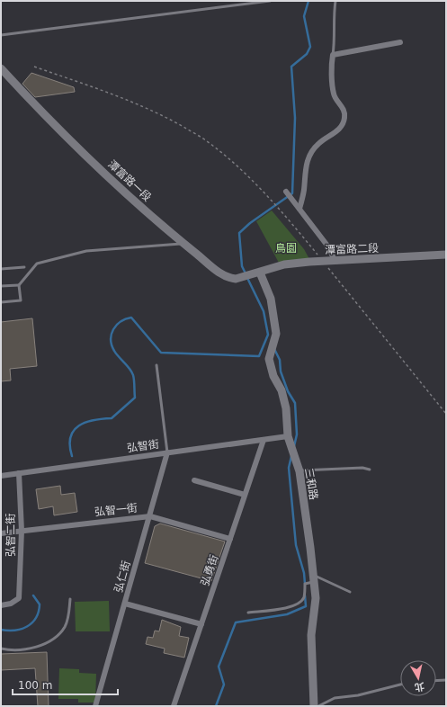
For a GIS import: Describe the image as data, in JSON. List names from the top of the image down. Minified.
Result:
{"streets":{"street":["潭富路一段","潭富路二段","弘智街","三和路","弘智一街","弘智二街","弘勇街","弘仁街"]},"crossings":[["潭富路一段","潭富路二段"],["潭富路一段","三和路"],["潭富路二段","三和路"],["弘智街","三和路"],["弘智街","弘智二街"],["弘智街","弘勇街"],["弘智街","弘仁街"],["弘智一街","弘智二街"],["弘智一街","弘勇街"],["弘智一街","弘仁街"]],"parks":["鳥園"],"scale_bar":"100 m","north":"bottom"}
